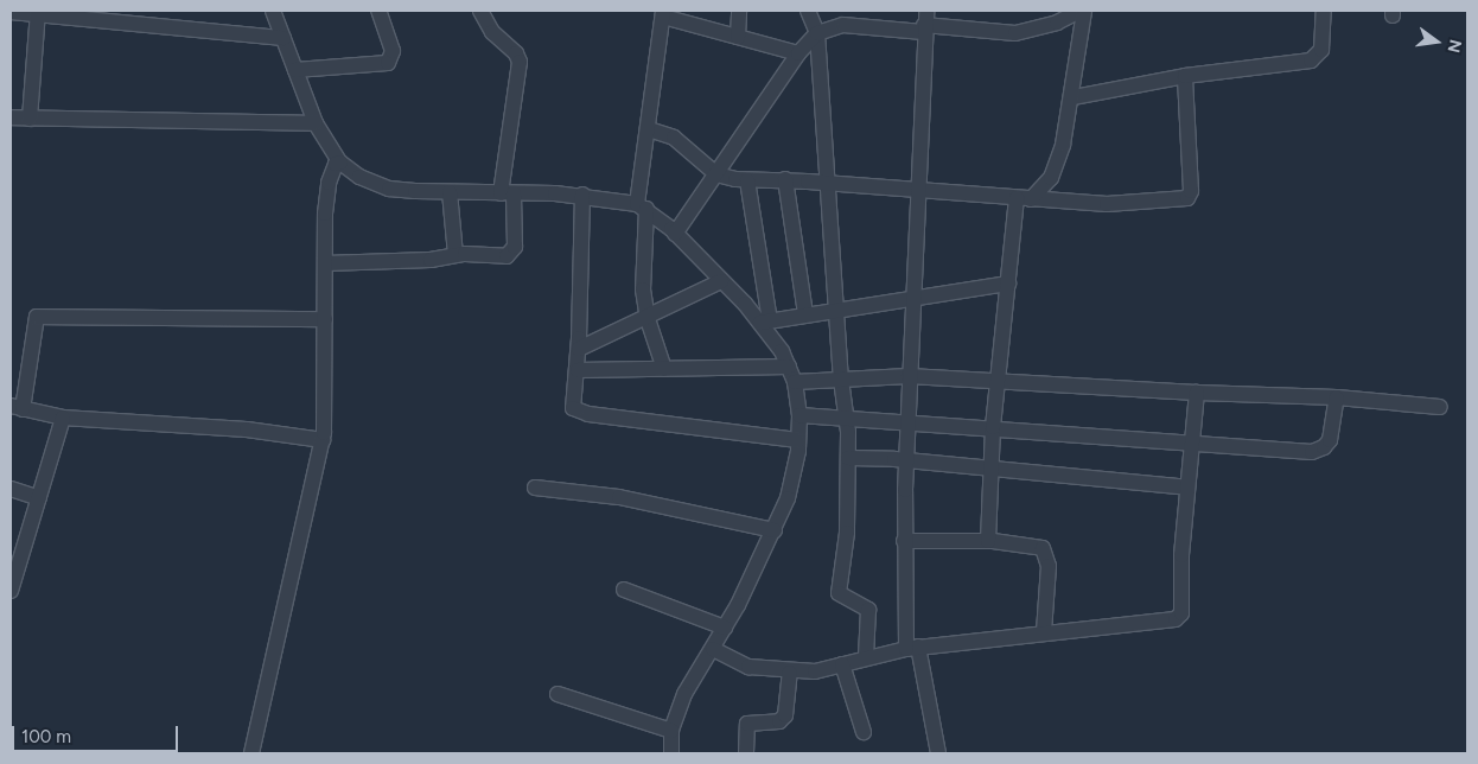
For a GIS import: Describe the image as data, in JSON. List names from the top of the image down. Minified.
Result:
{"scale_bar":"100 m","north":"right"}
